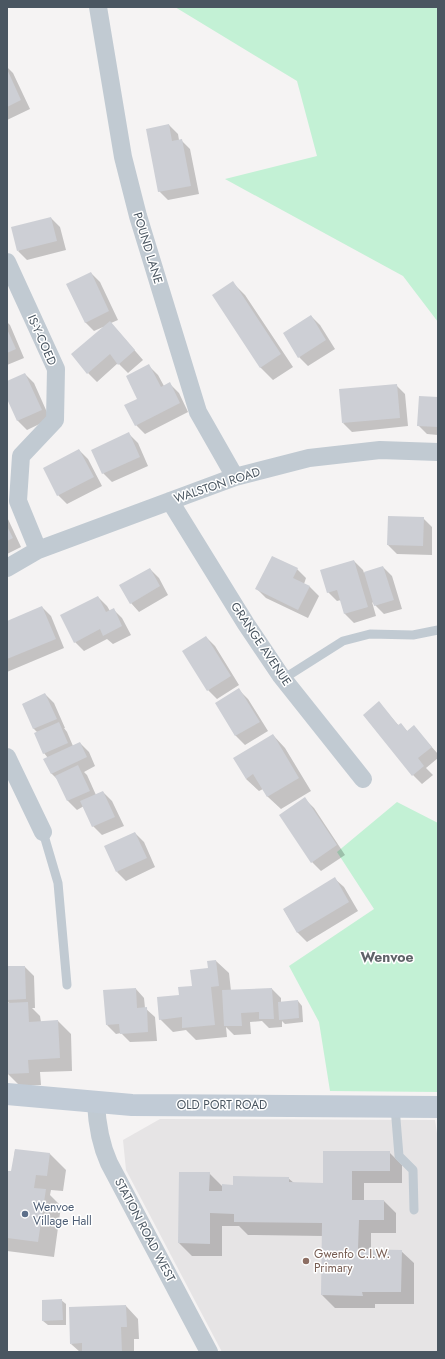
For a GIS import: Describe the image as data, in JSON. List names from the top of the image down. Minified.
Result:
{"streets":{"street":["POUND LANE","IS-Y-COED","WALSTON ROAD","GRANGE AVENUE","OLD PORT ROAD","STATION ROAD WEST"]},"crossings":[["POUND LANE","WALSTON ROAD"],["IS-Y-COED","WALSTON ROAD"],["WALSTON ROAD","GRANGE AVENUE"],["OLD PORT ROAD","STATION ROAD WEST"]],"districts":["Wenvoe"],"places":["Wenvoe Village Hall","Gwenfo C.I.W. Primary"]}
